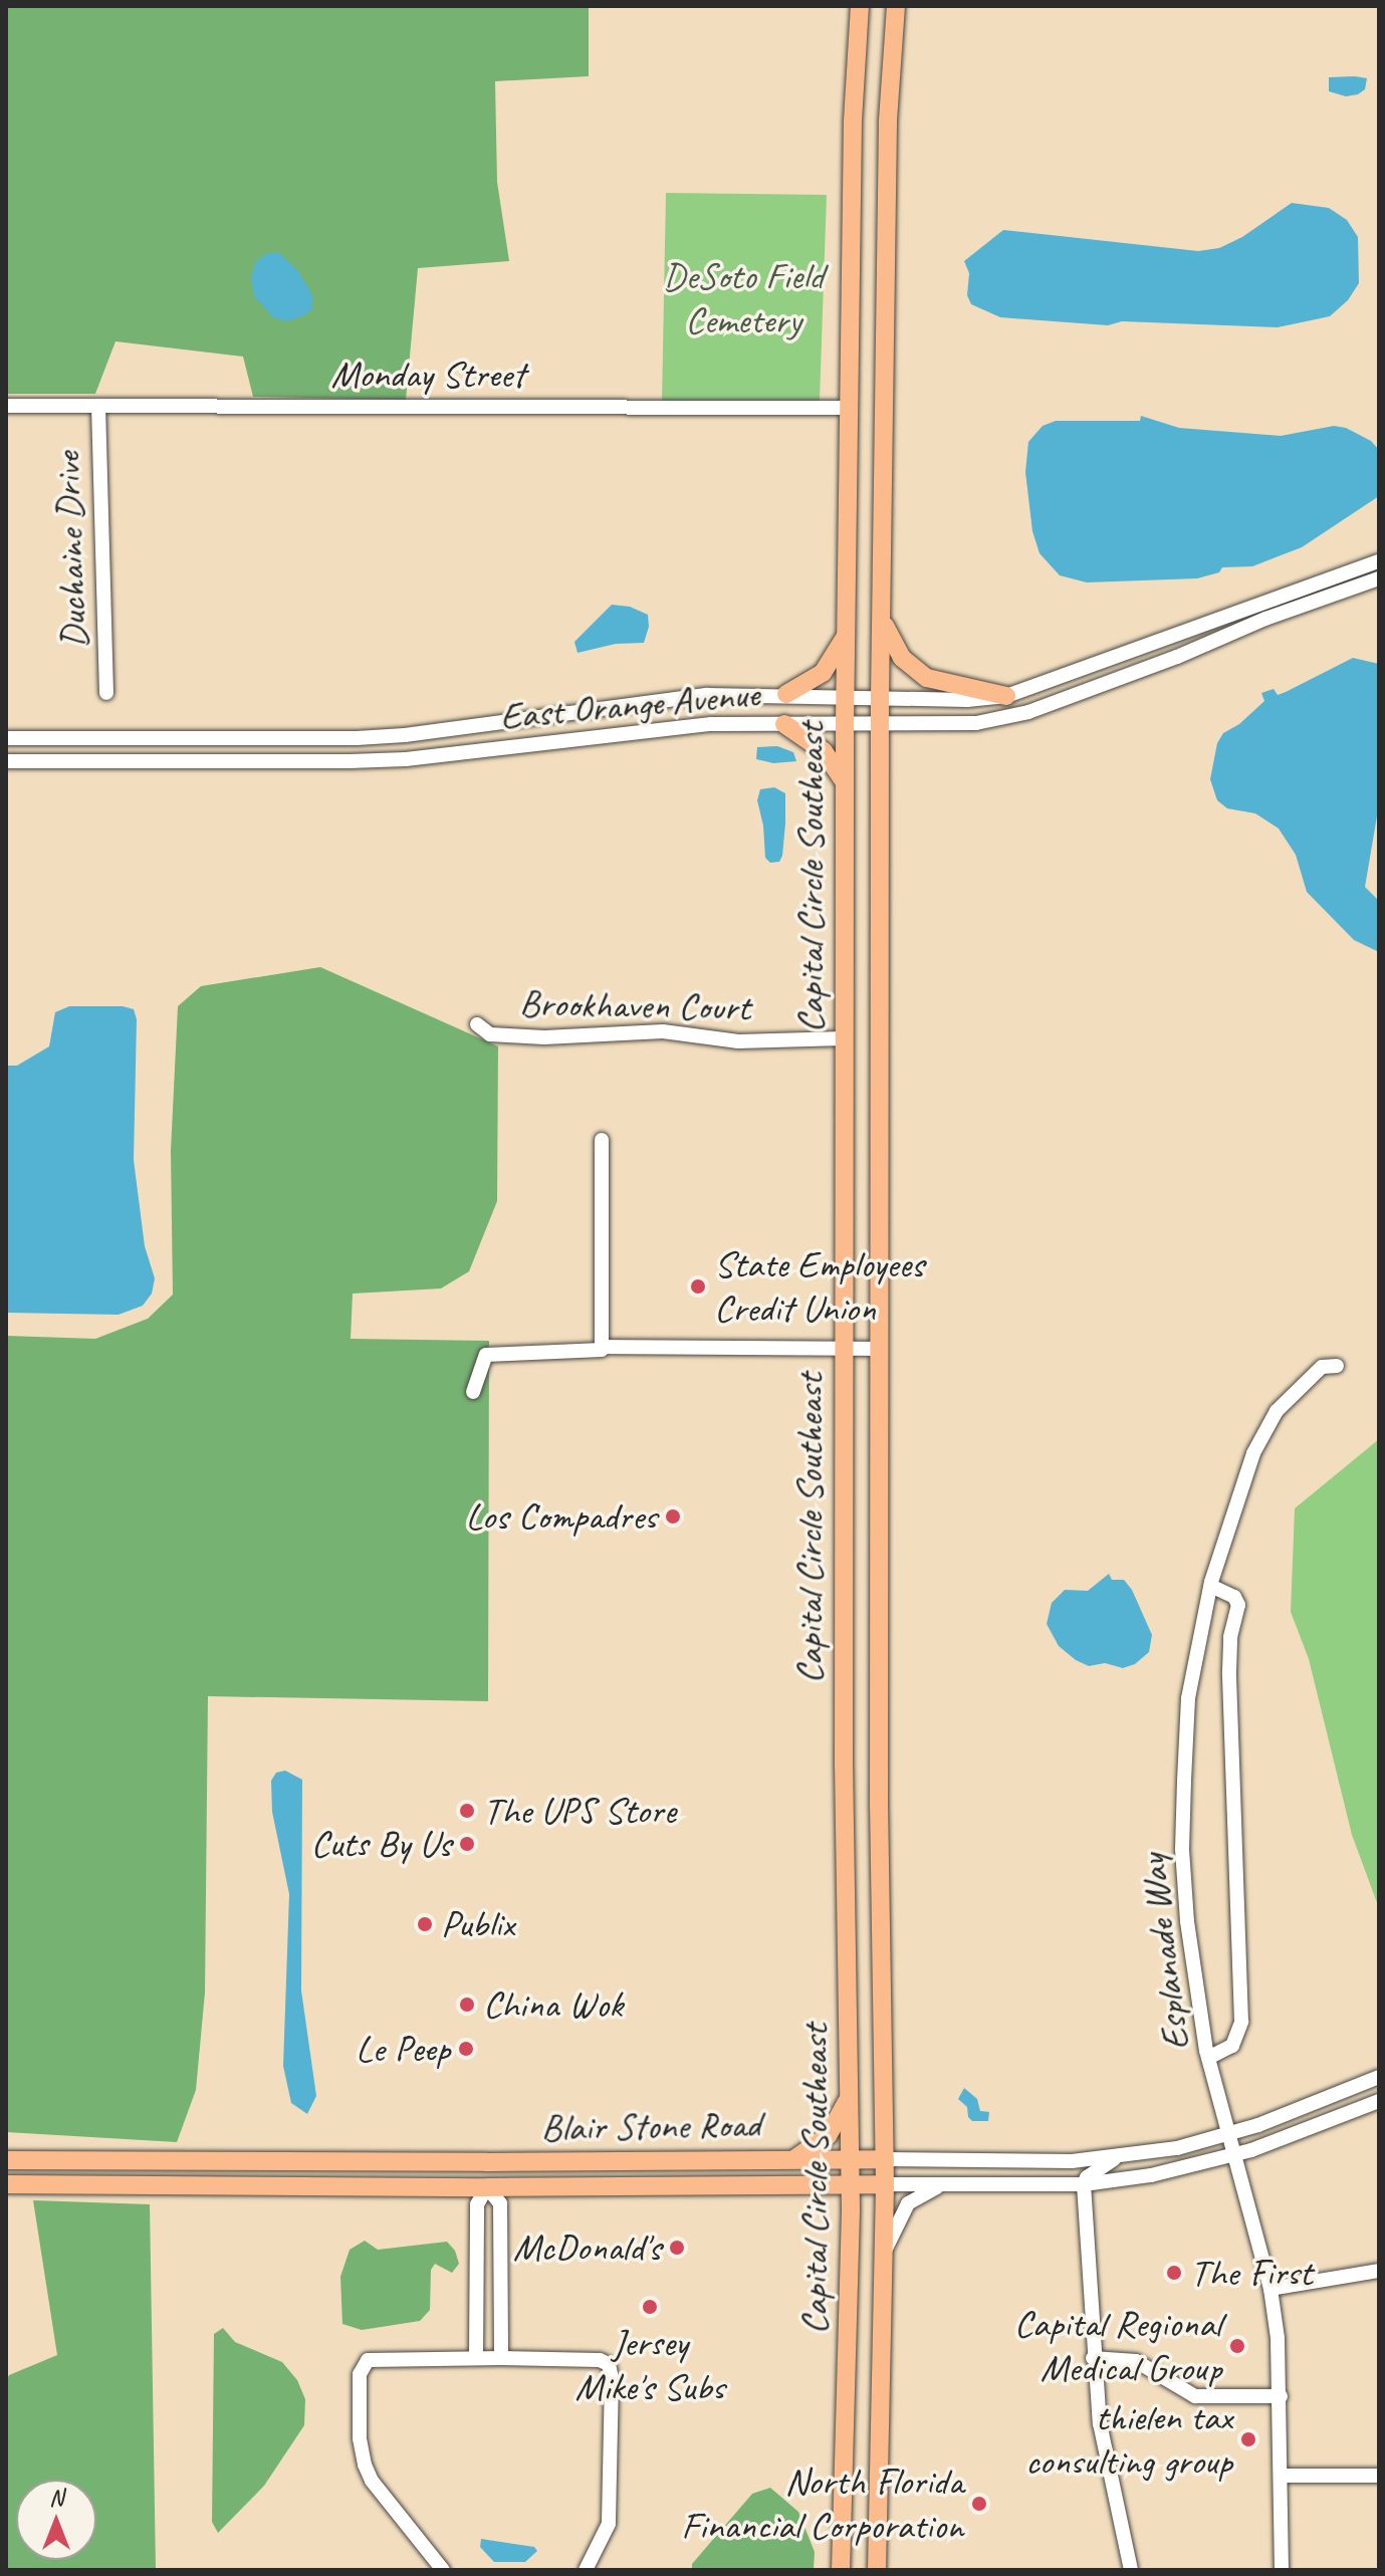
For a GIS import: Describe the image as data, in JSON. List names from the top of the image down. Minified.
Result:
{"streets":{"main road":["Capital Circle Southeast","Blair Stone Road"],"street":["Monday Street","Duchaine Drive","East Orange Avenue","Brookhaven Court","Esplanade Way"]},"crossings":[["Monday Street","Duchaine Drive"],["Monday Street","Capital Circle Southeast"],["East Orange Avenue","Capital Circle Southeast"],["Capital Circle Southeast","Brookhaven Court"],["Capital Circle Southeast","Blair Stone Road"],["Esplanade Way","Blair Stone Road"]],"parks":["DeSoto Field Cemetery"],"places":["State Employees Credit Union","Los Compadres","The UPS Store","Cuts By Us","Publix","China Wok","Le Peep","McDonald's","The First","Jersey Mike's Subs","Capital Regional Medical Group","thielen tax consulting group","North Florida Financial Corporation"],"north":"top"}
